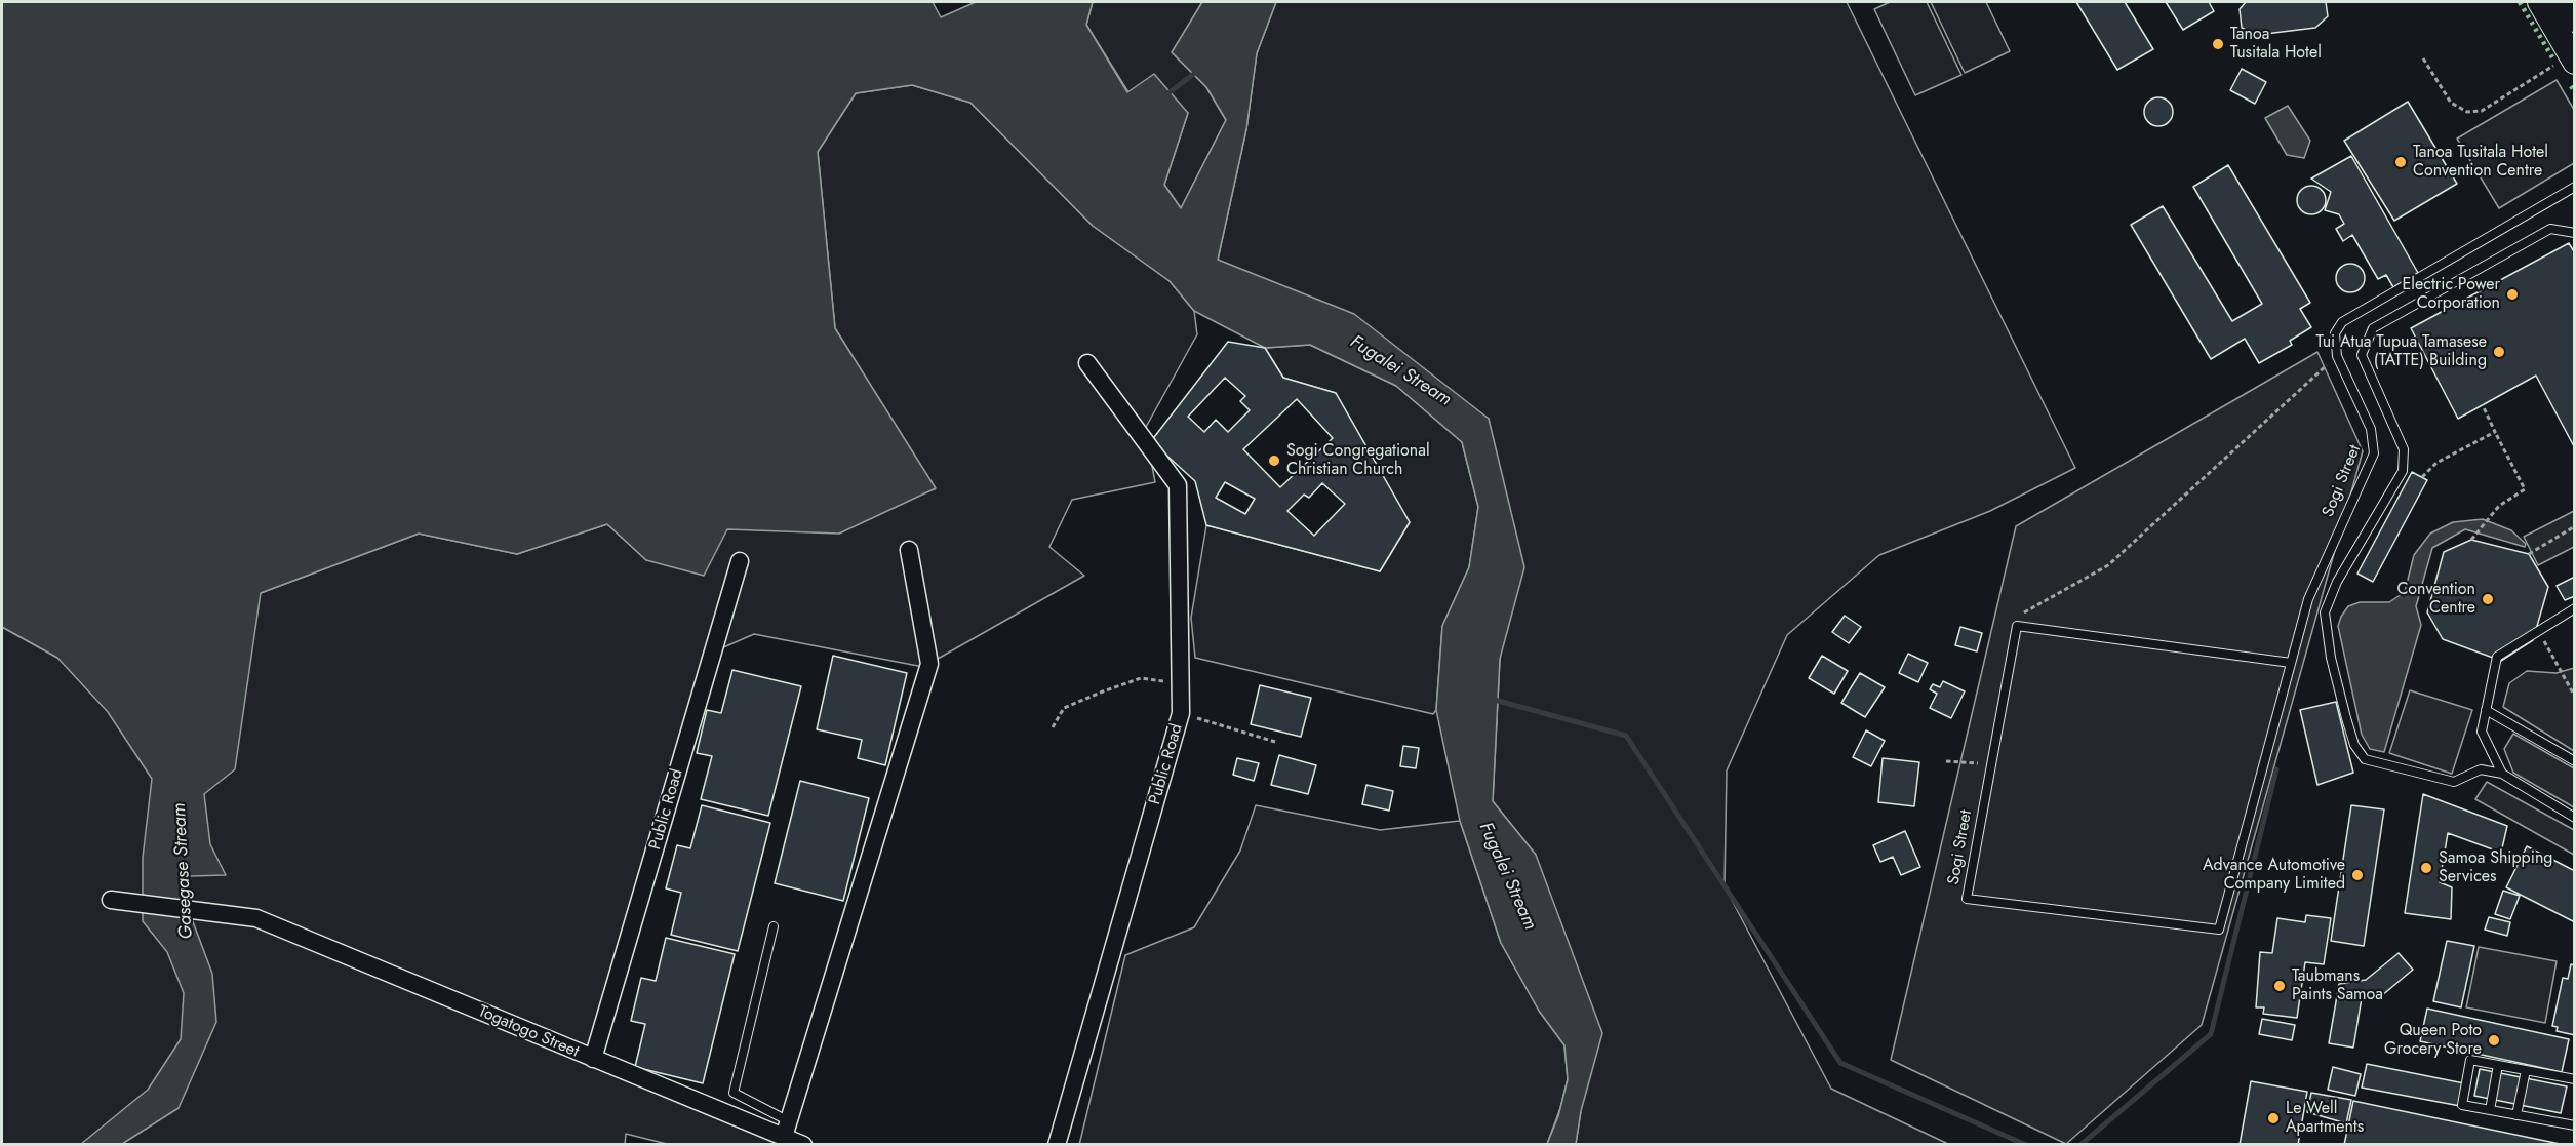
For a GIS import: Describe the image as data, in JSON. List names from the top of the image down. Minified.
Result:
{"streets":{"street":["Public Road","Togatogo Street"],"lane":["Sogi Street"]},"crossings":[["Public Road","Togatogo Street"]],"water":["Fugalei Stream","Gasegase Stream"],"places":["Tanoa Tusitala Hotel","Tanoa Tusitala Hotel Convention Centre","Electric Power Corporation","Tui Atua Tupua Tamasese (TATTE) Building","Sogi Congregational Christian Church","Convention Centre","Samoa Shipping Services","Advance Automotive Company Limited","Taubmans Paints Samoa","Queen Poto Grocery Store","Le Well Apartments"]}
